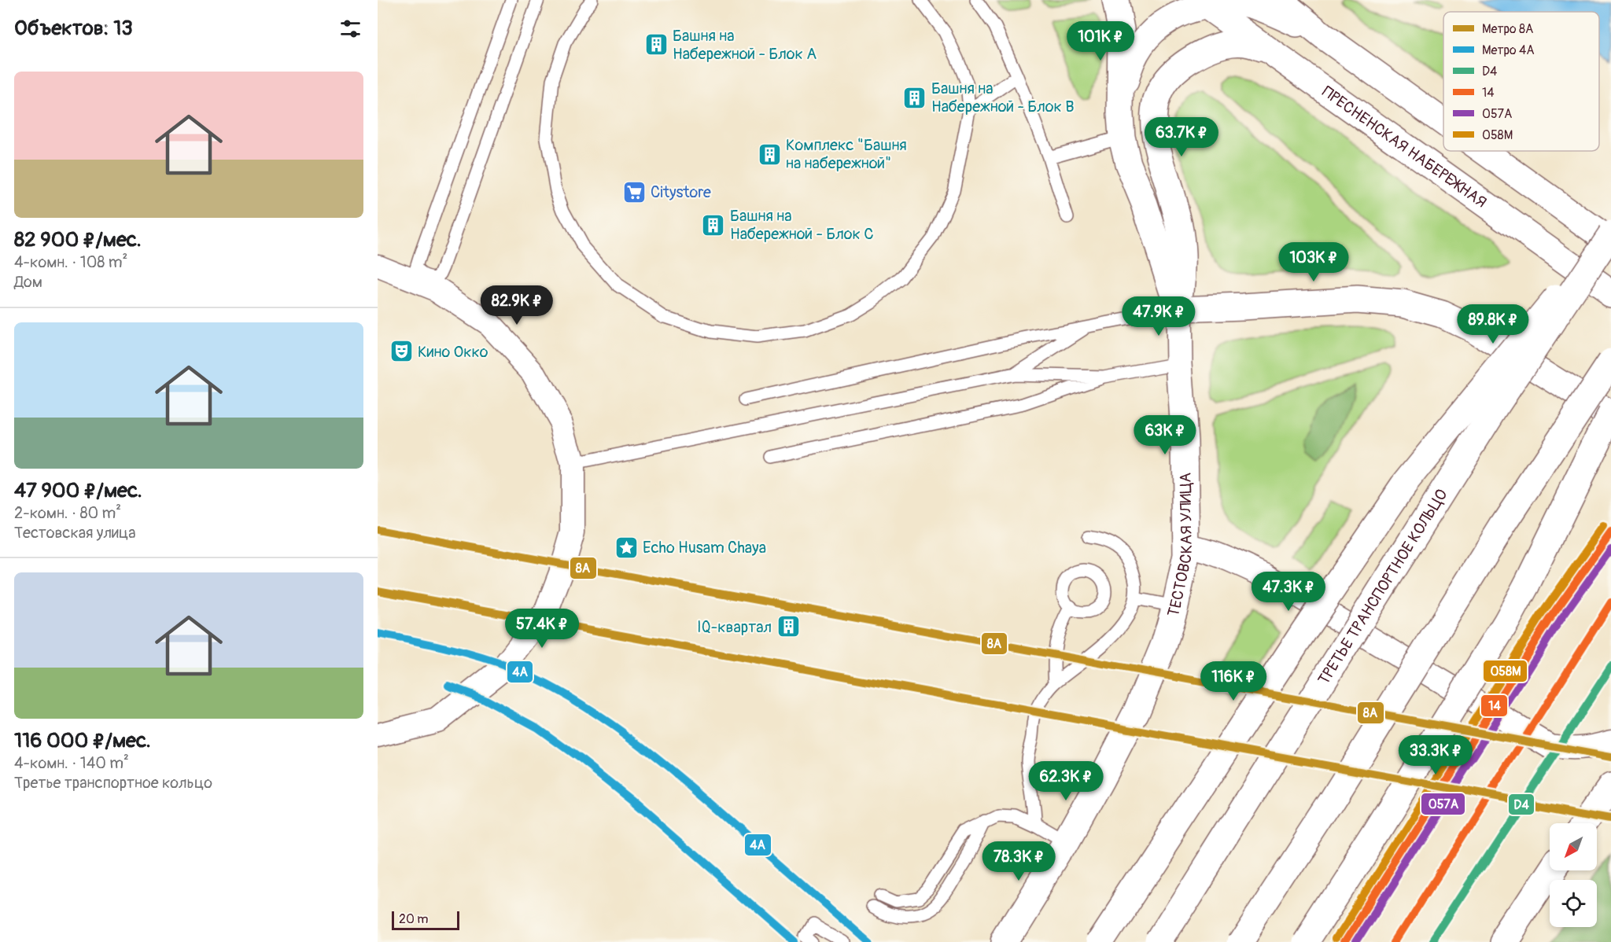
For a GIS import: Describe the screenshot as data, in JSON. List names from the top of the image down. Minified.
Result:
{"streets":{"main road":["ПРЕСНЕНСКАЯ НАБЕРЕЖНАЯ","ТЕСТОВСКАЯ УЛИЦА","ТРЕТЬЕ ТРАНСПОРТНОЕ КОЛЬЦО"]},"places":{"building":["Башня на Набережной - Блок А","Башня на Набережной - Блок В","Комплекс \"Башня на набережной\"","Башня на Набережной - Блок С","IQ-квартал"],"supermarket":["Citystore"],"theatre":["Кино Окко"],"place":["Echo Husam Chaya"]},"lines":["transit line 058М","metro line 8А","transit line 14","transit line 057А","metro line 4А","transit line D4"],"legend":["Метро 8А","Метро 4А","D4","14","057А","058М"],"scale_bar":"20 m","north":"bottom left","page":{"heading":"Объектов: 13","price":["101K ₽","63.7K ₽","103K ₽","82.9K ₽","47.9K ₽","89.8K ₽","63K ₽","47.3K ₽","57.4K ₽","116K ₽","33.3K ₽","62.3K ₽","78.3K ₽"],"list":[{"name":"82 900 ₽/мес.","note":"4-комн. · 108 m² · Дом"},{"name":"47 900 ₽/мес.","note":"2-комн. · 80 m² · Тестовская улица"},{"name":"116 000 ₽/мес.","note":"4-комн. · 140 m² · Третье транспортное кольцо"}],"scale":"20 m"}}
